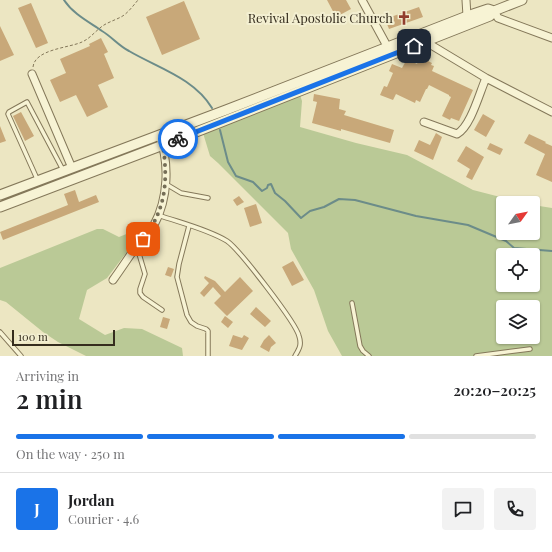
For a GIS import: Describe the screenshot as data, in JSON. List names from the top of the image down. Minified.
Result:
{"places":{"church":["Revival Apostolic Church"]},"scale_bar":"100 m","north":"top right","page":{"scale":"100 m","heading":["2 min","Arriving in","20:20–20:25"],"panel":["Jordan","Courier · 4.6"],"bar":"On the way · 250 m","round":"J"}}
